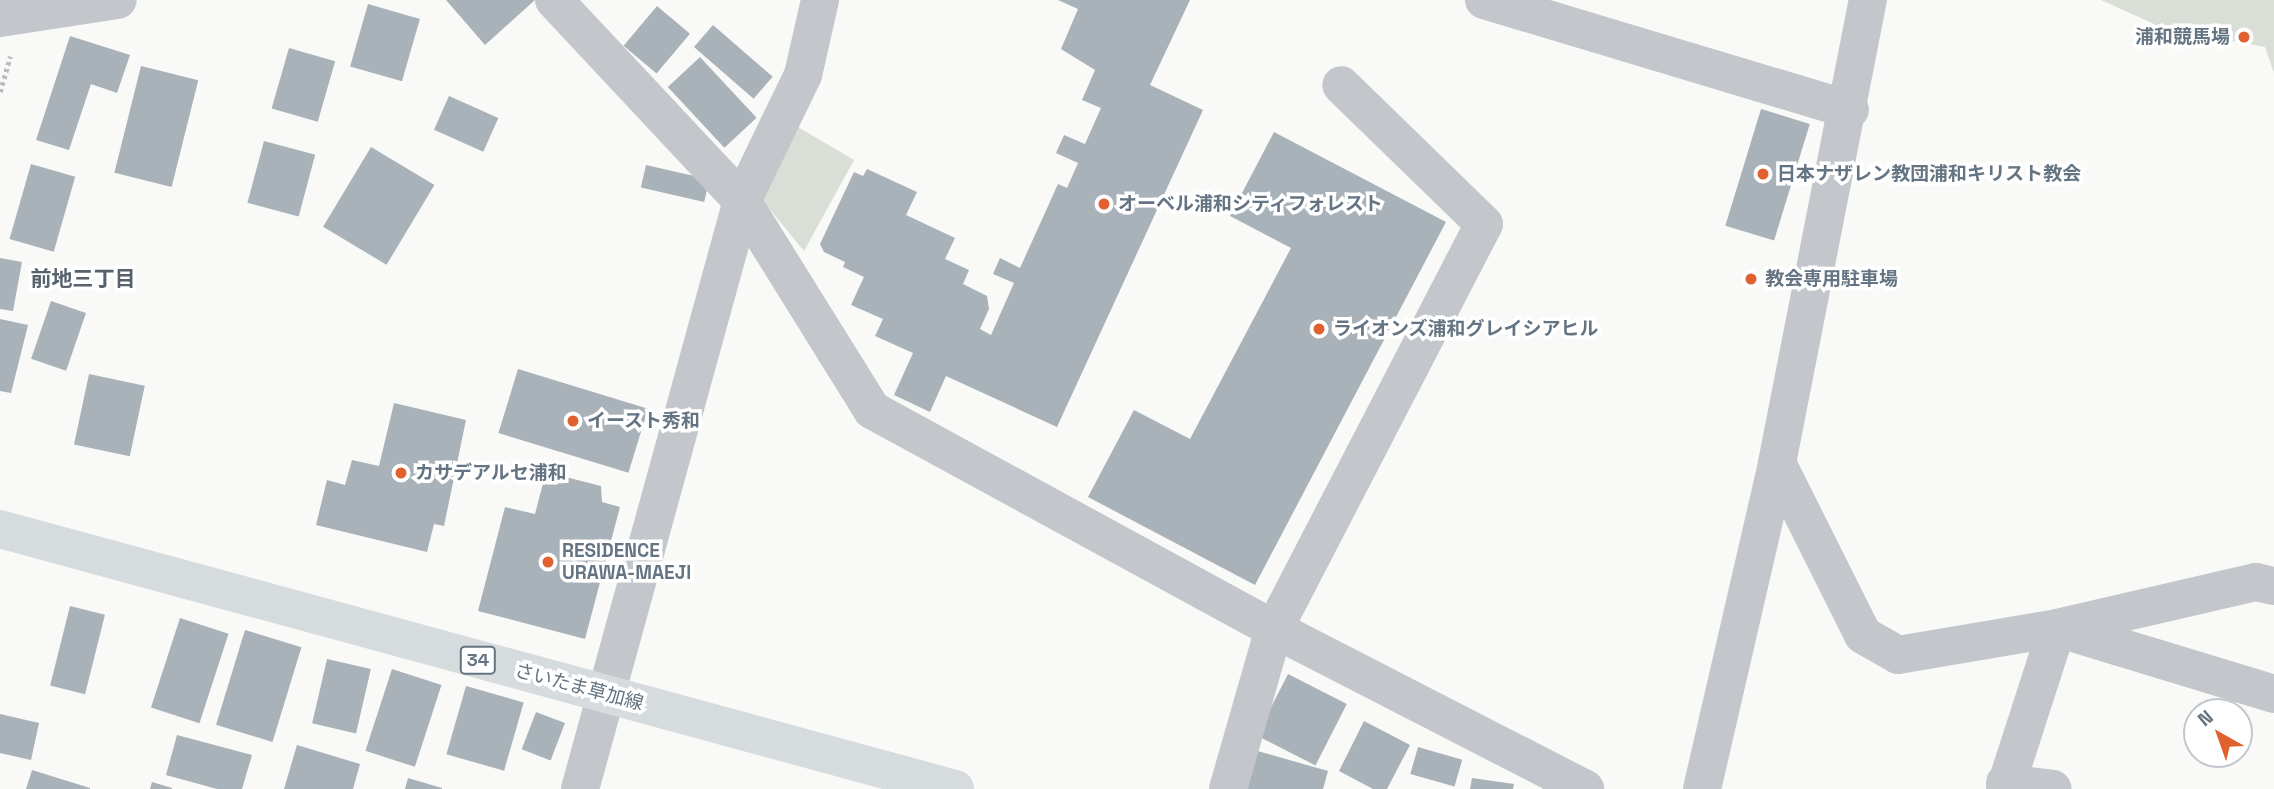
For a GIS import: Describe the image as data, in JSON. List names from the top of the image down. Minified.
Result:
{"streets":{"main road":["34","さいたま草加線"]},"districts":["前地三丁目"],"places":["浦和競馬場","日本ナザレン教団浦和キリスト教会","オーベル浦和シティフォレスト","教会専用駐車場","ライオンズ浦和グレイシアヒル","イースト秀和","カサデアルセ浦和","RESIDENCE URAWA-MAEJI"],"north":"top left"}
